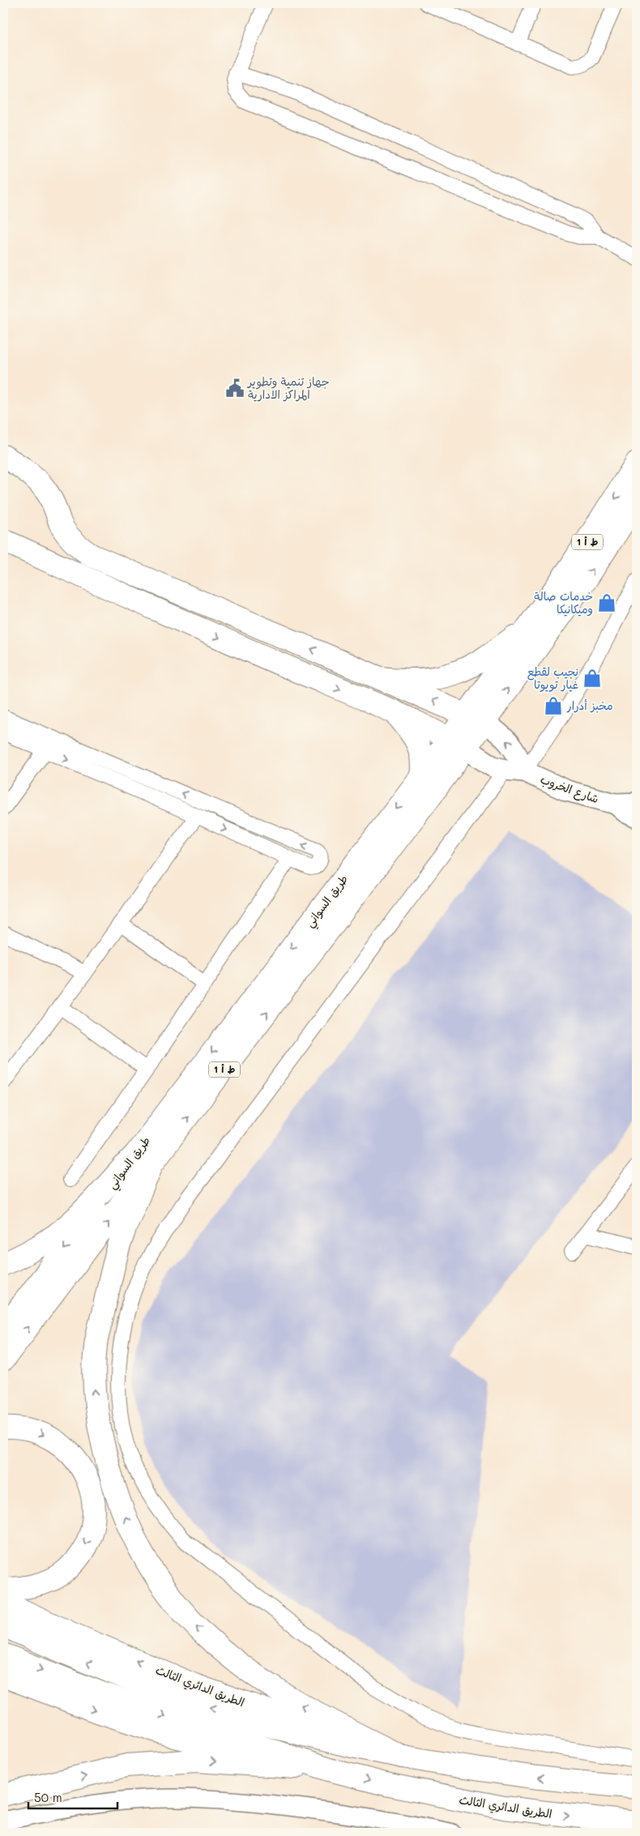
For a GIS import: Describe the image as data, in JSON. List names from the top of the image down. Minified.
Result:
{"streets":{"main road":["ط أ 1","شارع الخروب","طريق السواني","الطريق الدائري الثالث"]},"crossings":[["شارع الخروب","طريق السواني"]],"places":{"public building":["جهاز تنمية وتطوير المراكز الادارية"],"shop":["خدمات صالة وميكانيكا","نجيب لقطع غيار تويوتا","مخبز أدرار"]},"scale_bar":"50 m"}
